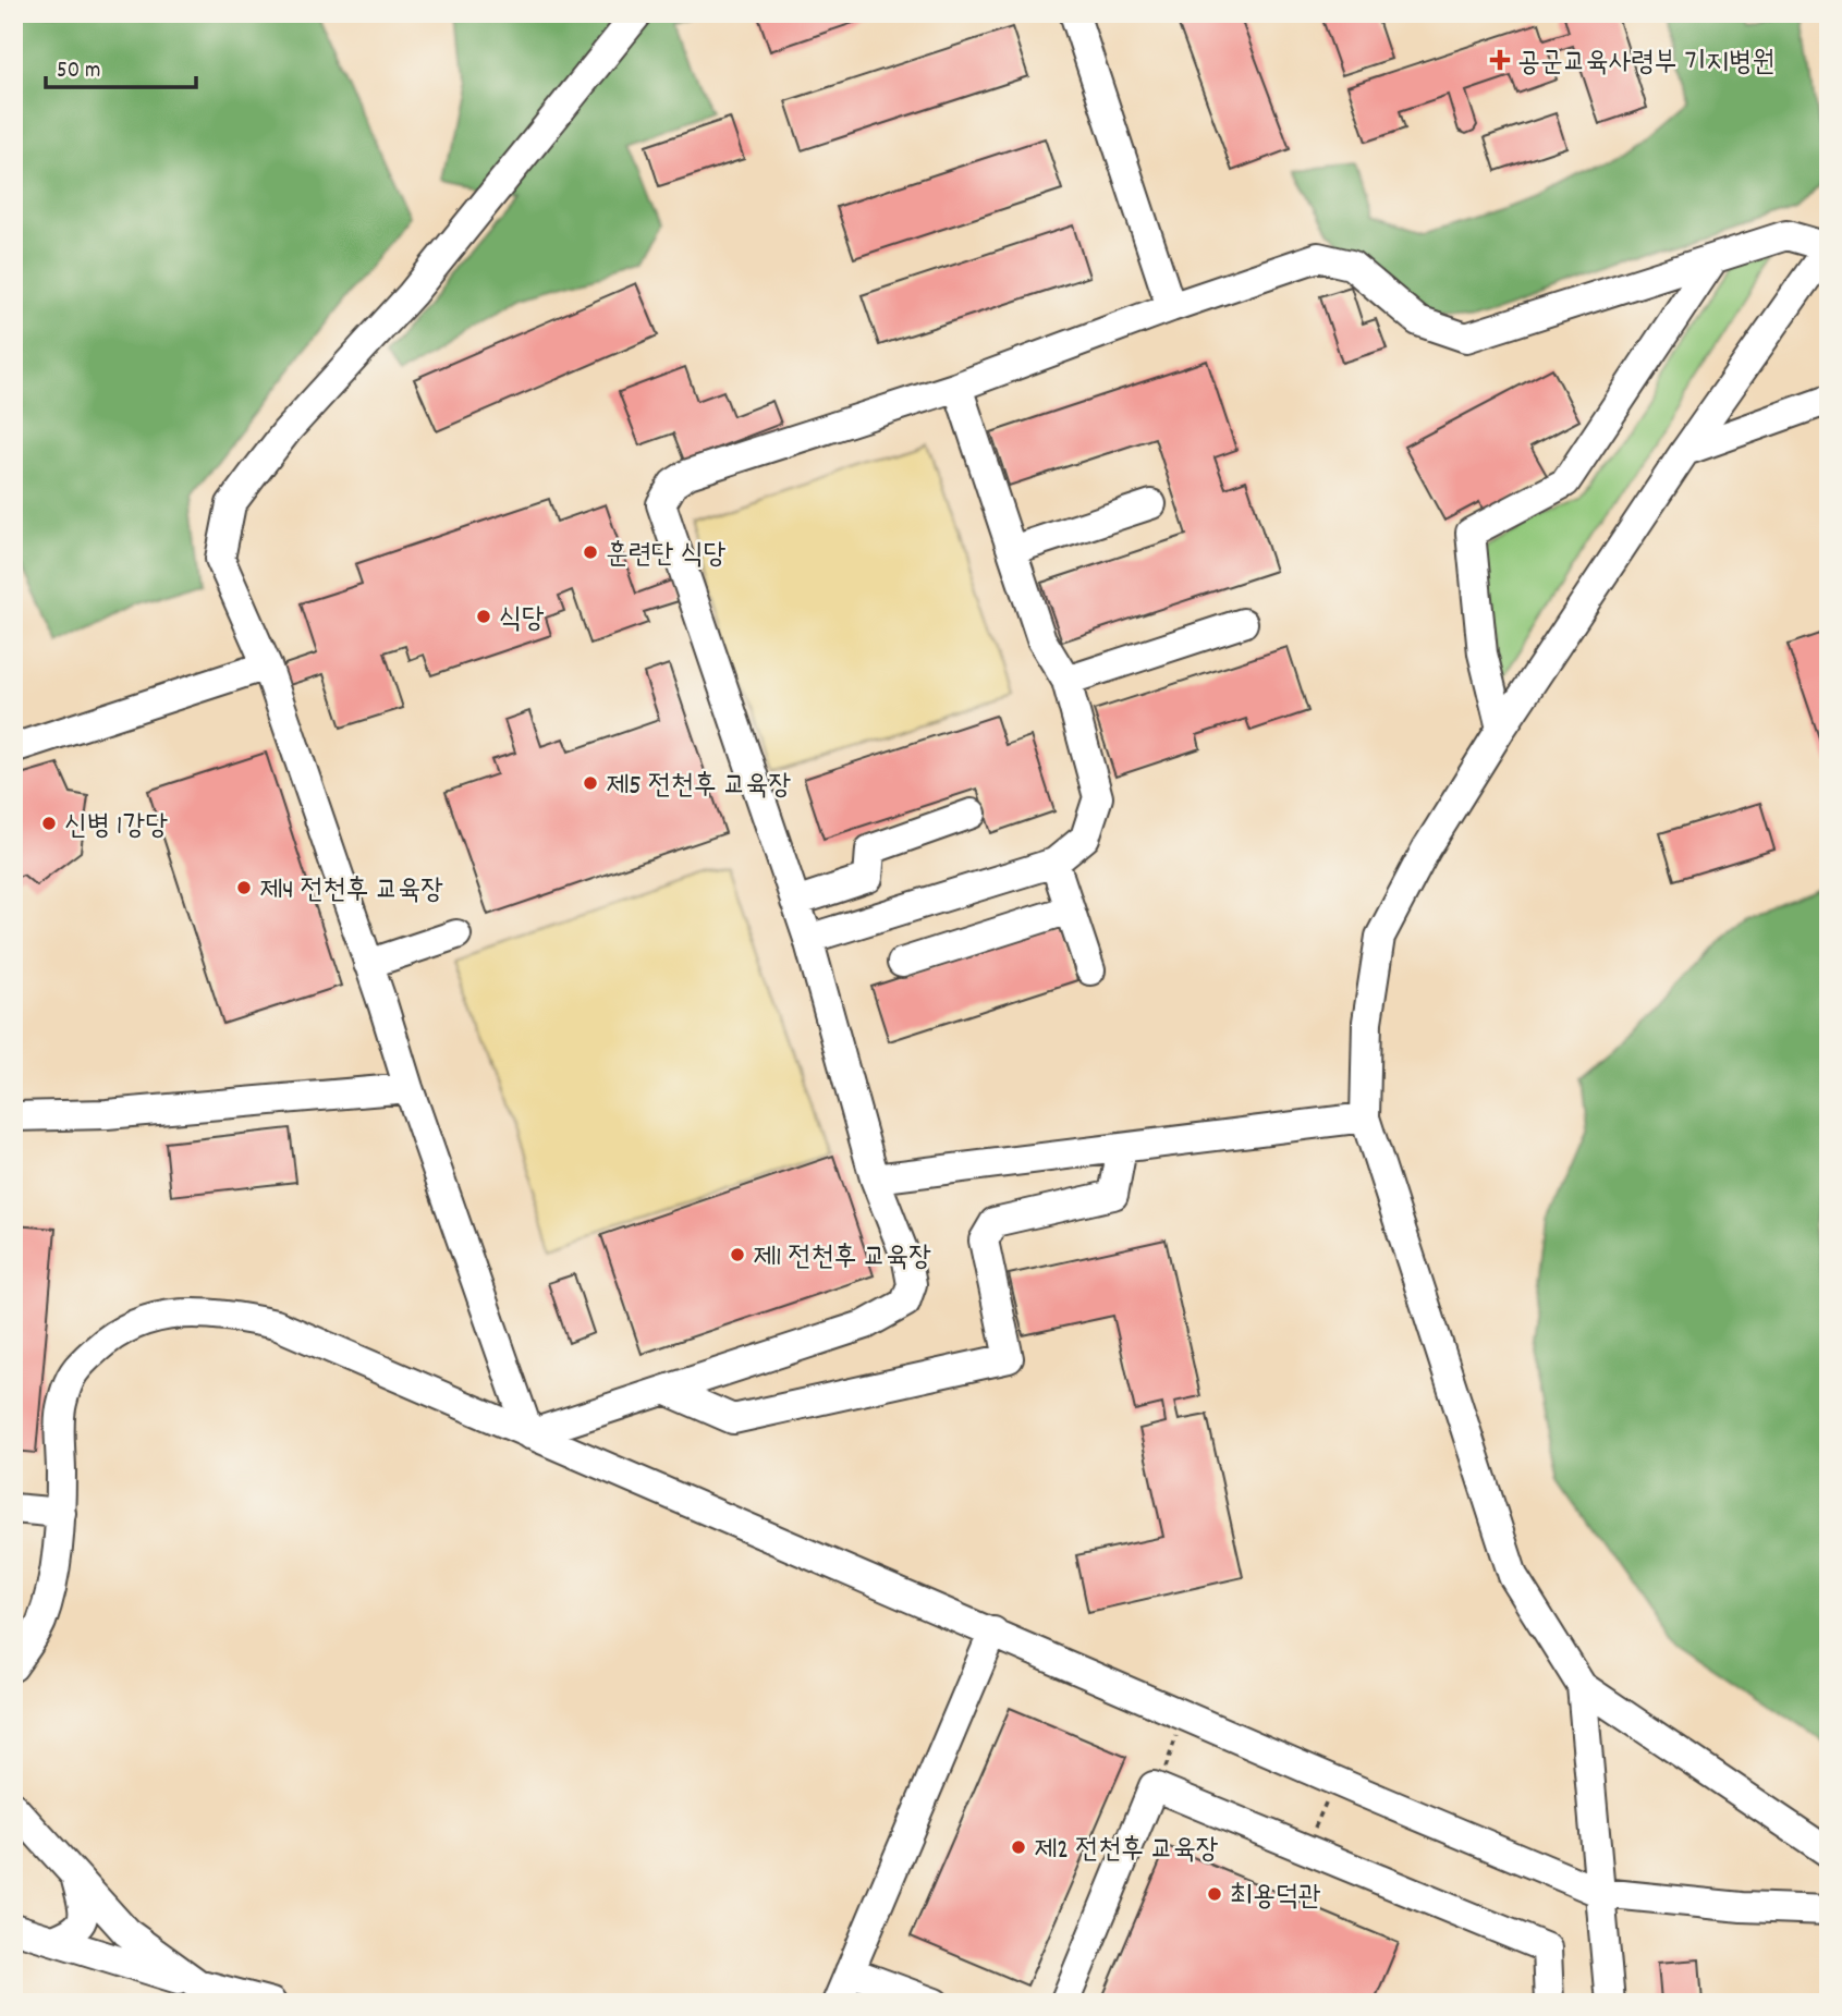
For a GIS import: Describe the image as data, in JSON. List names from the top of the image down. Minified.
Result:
{"places":{"health":["공군교육사령부 기지병원"],"other":["훈련단 식당","식당","제5 전천후 교육장","신병 1강당","제4 전천후 교육장","제1 전천후 교육장","제2 전천후 교육장","최용덕관"]},"scale_bar":"50 m"}
